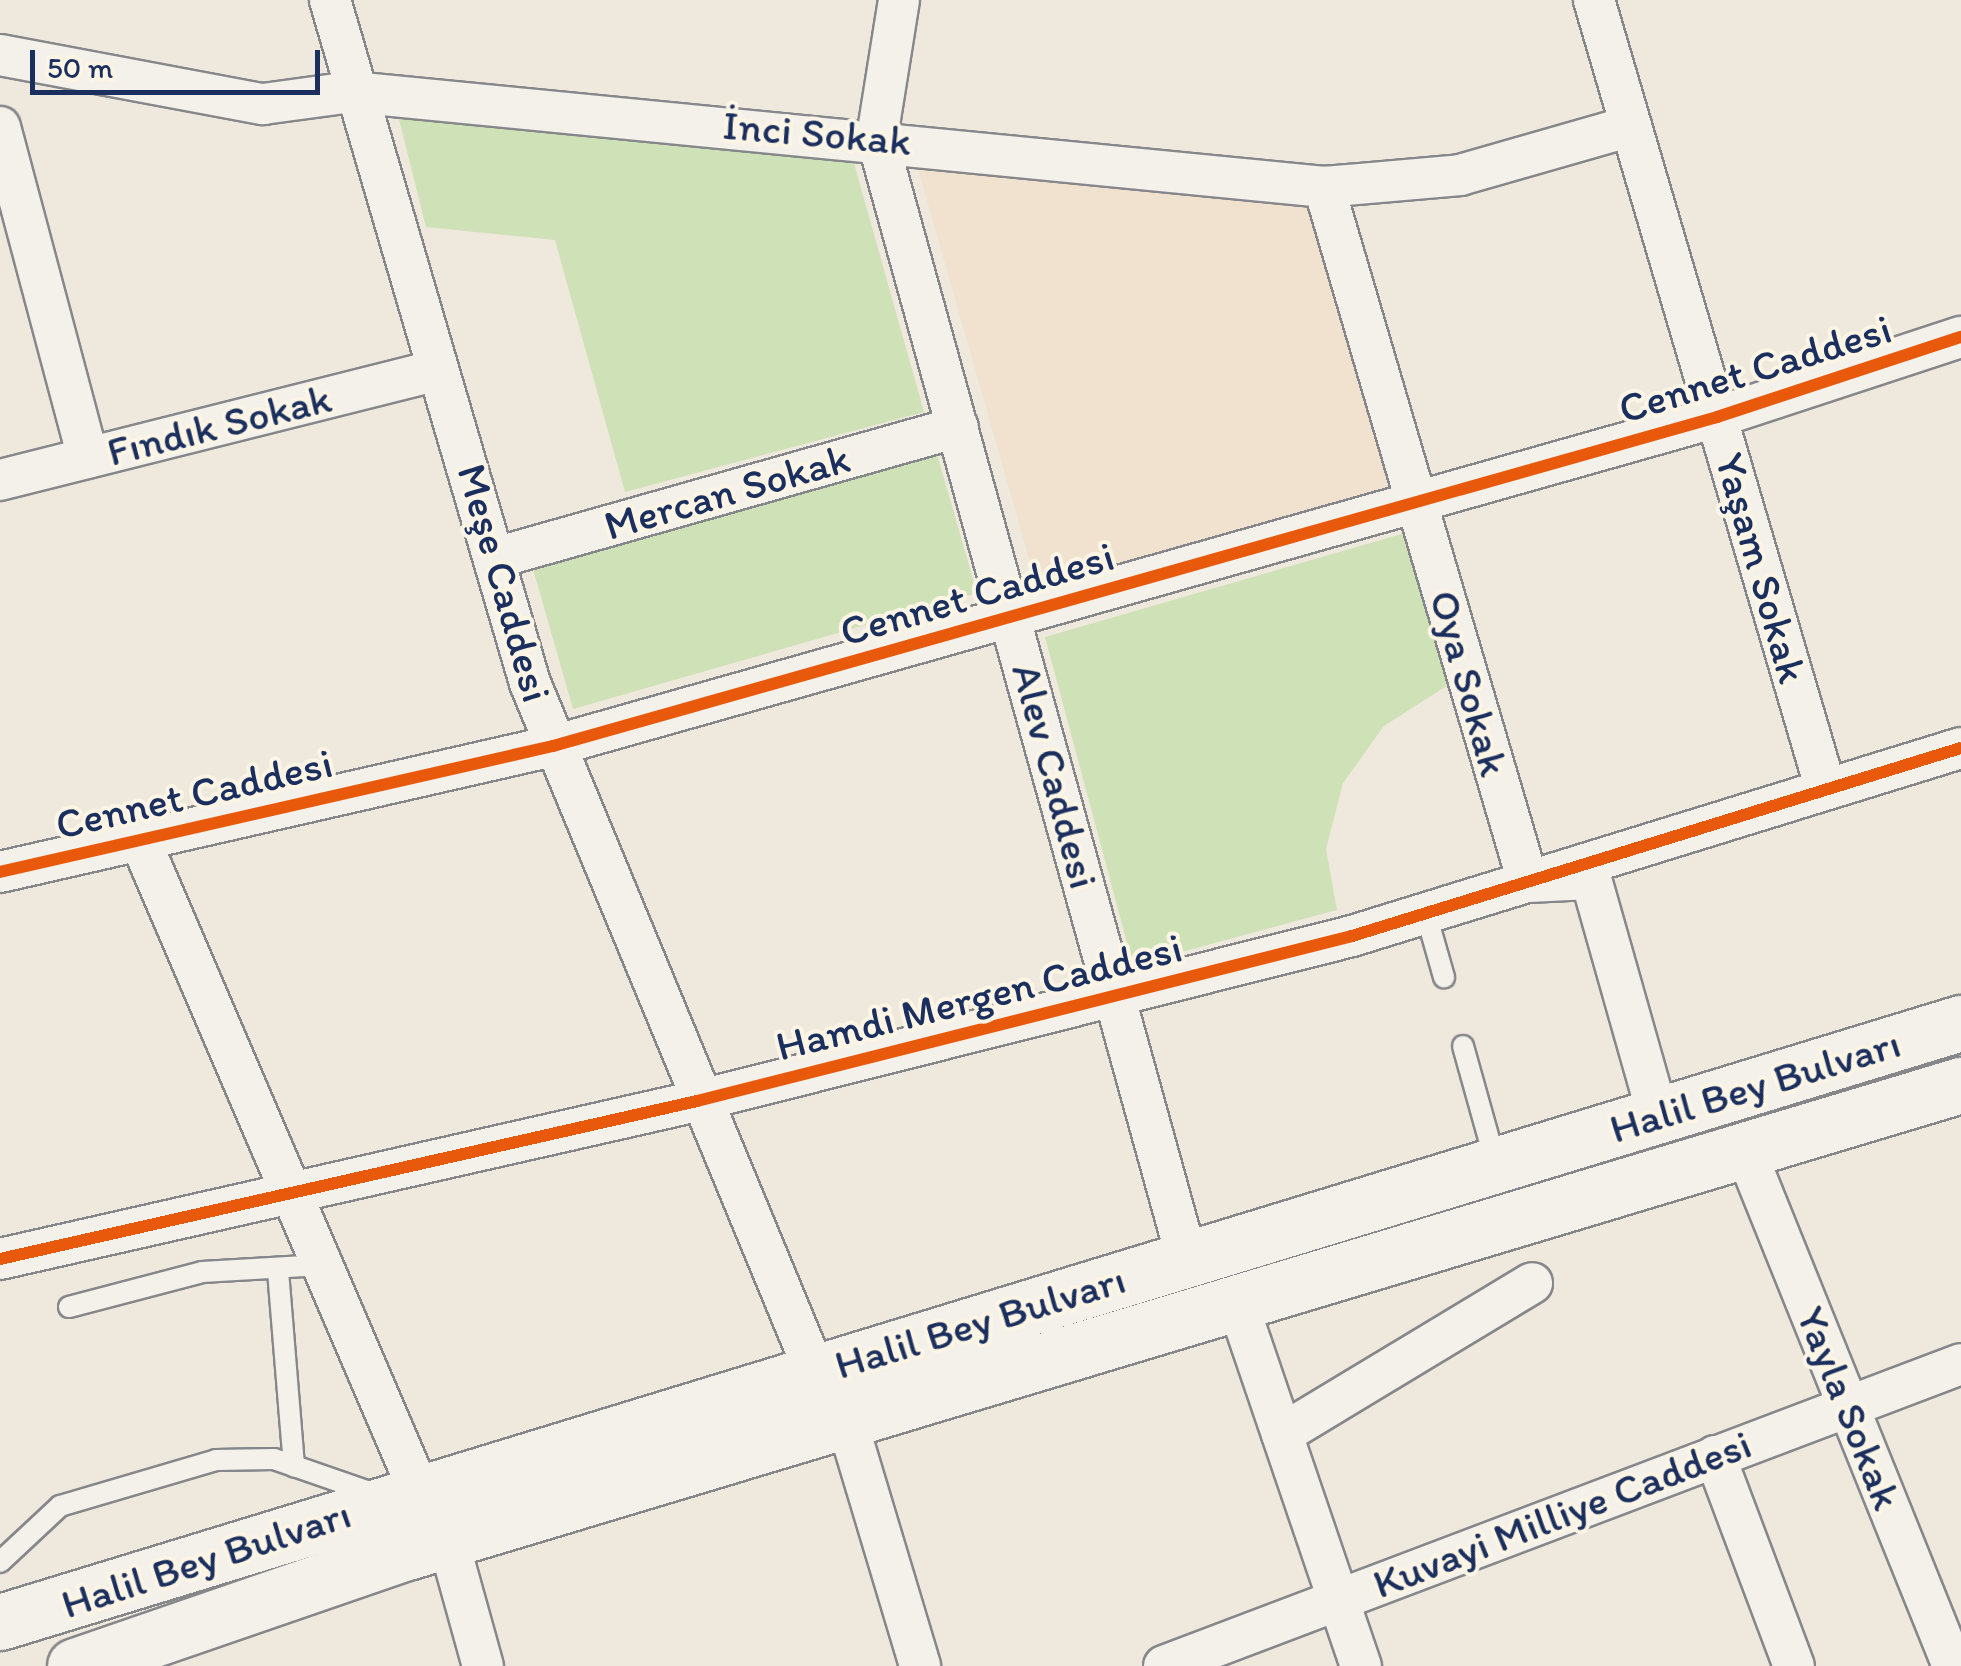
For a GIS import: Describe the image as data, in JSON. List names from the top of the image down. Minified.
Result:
{"streets":{"highway":["Halil Bey Bulvarı"],"street":["İnci Sokak","Cennet Caddesi","Fındık Sokak","Mercan Sokak","Yaşam Sokak","Meşe Caddesi","Oya Sokak","Alev Caddesi","Hamdi Mergen Caddesi","Yayla Sokak","Kuvayi Milliye Caddesi"]},"crossings":[["İnci Sokak","Yaşam Sokak"],["İnci Sokak","Meşe Caddesi"],["İnci Sokak","Oya Sokak"],["İnci Sokak","Alev Caddesi"],["Cennet Caddesi","Yaşam Sokak"],["Cennet Caddesi","Meşe Caddesi"],["Cennet Caddesi","Oya Sokak"],["Cennet Caddesi","Alev Caddesi"],["Fındık Sokak","Meşe Caddesi"],["Mercan Sokak","Meşe Caddesi"],["Mercan Sokak","Alev Caddesi"],["Yaşam Sokak","Hamdi Mergen Caddesi"],["Meşe Caddesi","Hamdi Mergen Caddesi"],["Meşe Caddesi","Halil Bey Bulvarı"],["Oya Sokak","Hamdi Mergen Caddesi"],["Alev Caddesi","Hamdi Mergen Caddesi"],["Alev Caddesi","Halil Bey Bulvarı"],["Halil Bey Bulvarı","Yayla Sokak"],["Yayla Sokak","Kuvayi Milliye Caddesi"]],"scale_bar":"50 m"}
